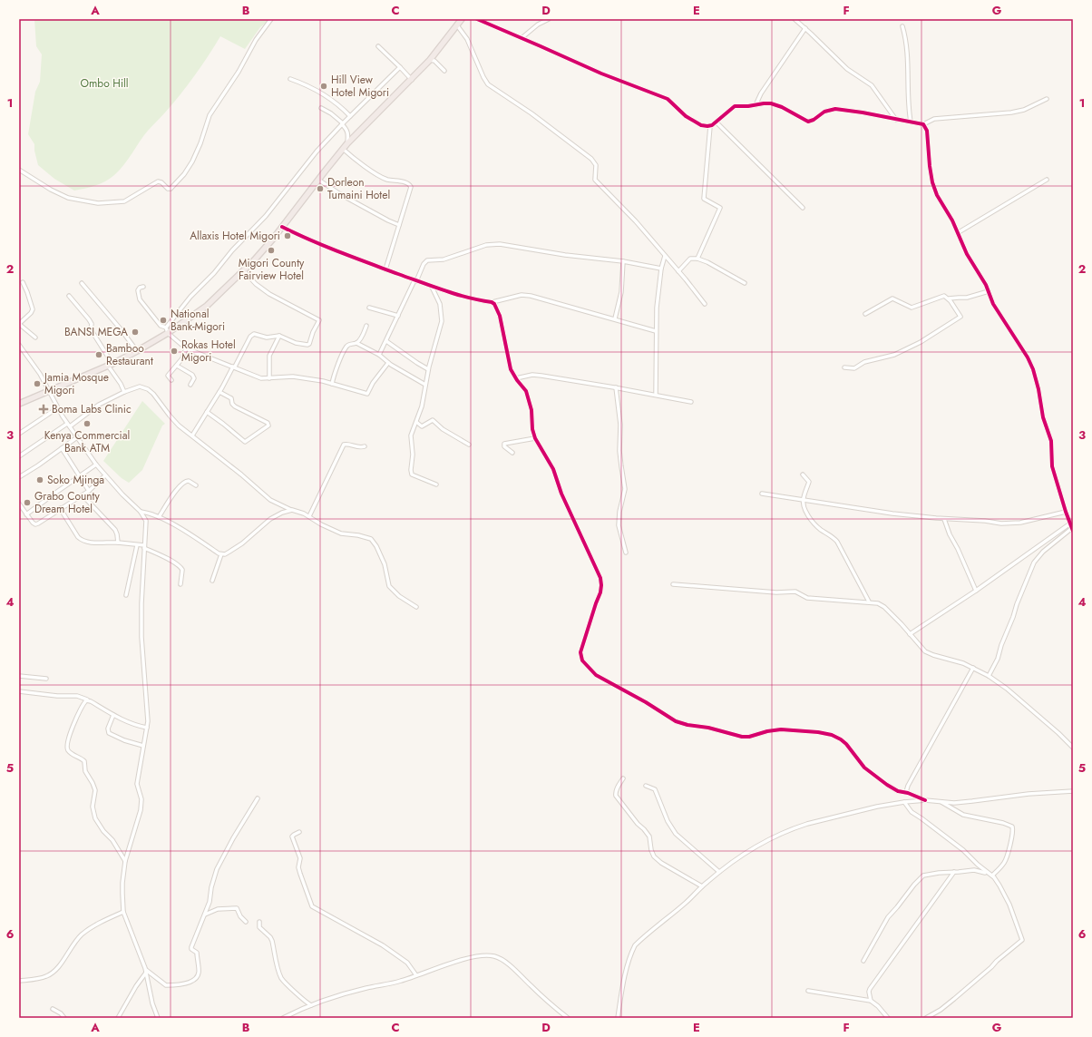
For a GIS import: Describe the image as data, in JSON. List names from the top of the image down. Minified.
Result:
{"parks":["Ombo Hill"],"places":{"other":["Hill View Hotel Migori","Dorleon Tumaini Hotel","Allaxis Hotel Migori","Migori County Fairview Hotel","National Bank-Migori","BANSI MEGA","Rokas Hotel Migori","Bamboo Restaurant","Jamia Mosque Migori","Kenya Commercial Bank ATM","Soko Mjinga","Grabo County Dream Hotel"],"health":["Boma Labs Clinic"]},"grid":{"columns":["A","B","C","D","E","F","G"],"rows":["1","2","3","4","5","6"]}}
